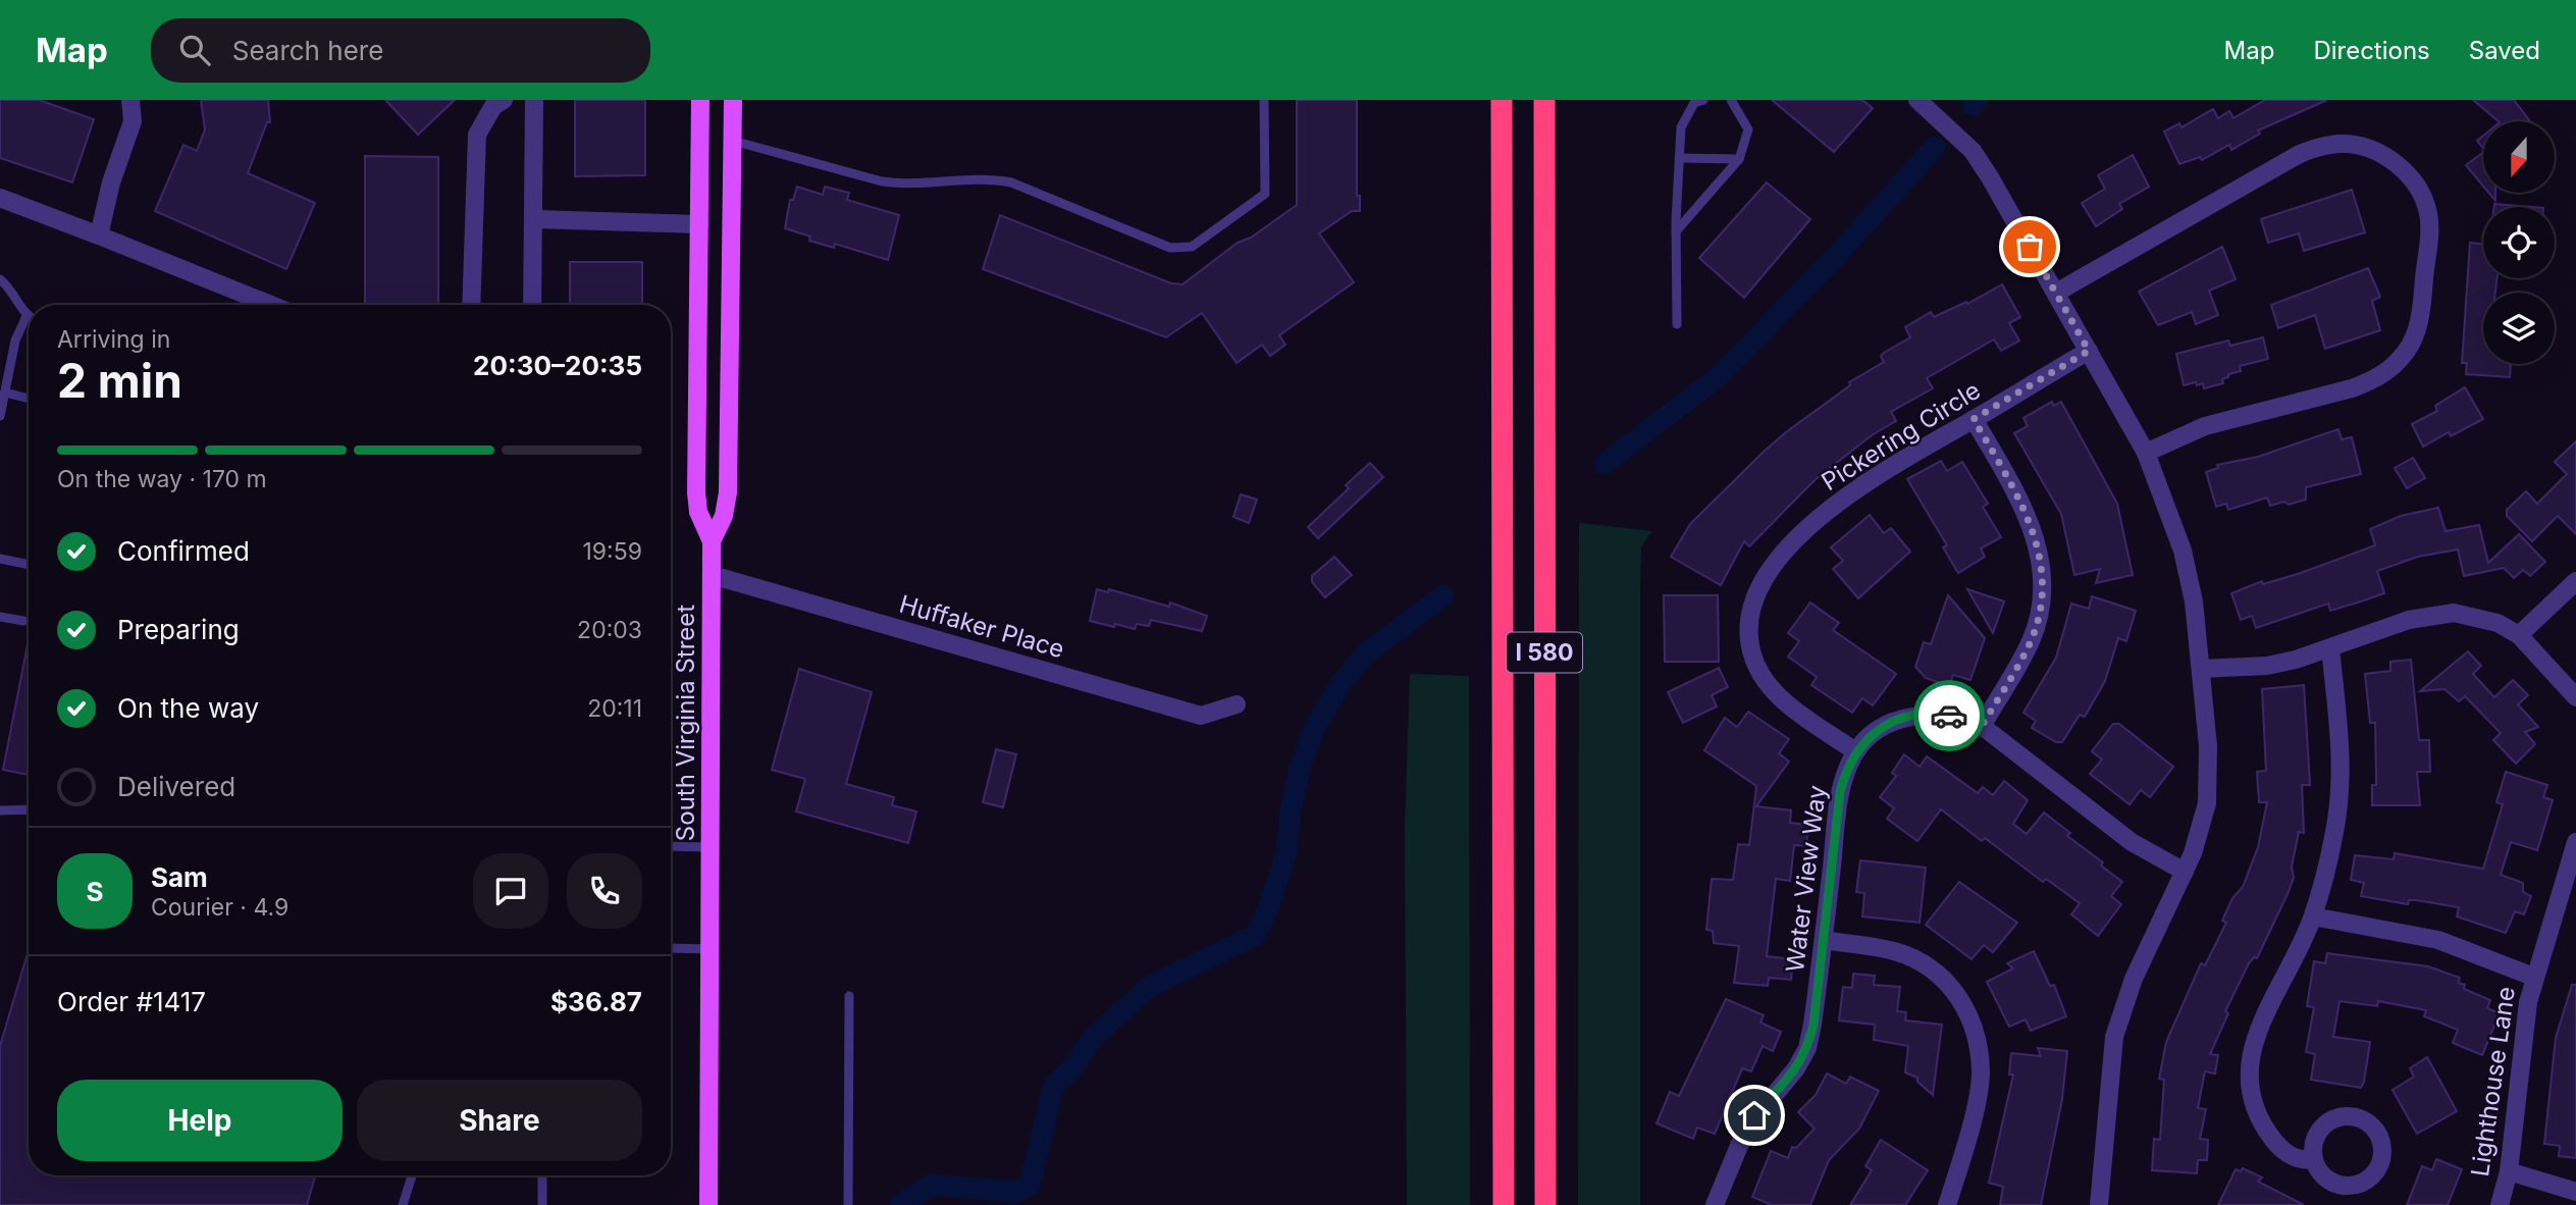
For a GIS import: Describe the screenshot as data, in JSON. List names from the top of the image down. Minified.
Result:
{"streets":{"highway":["I 580"],"main road":["South Virginia Street"],"street":["Pickering Circle","Huffaker Place","Water View Way","Lighthouse Lane"]},"crossings":[["Pickering Circle","Water View Way"],["Huffaker Place","South Virginia Street"]],"north":"bottom","page":{"header":"Map","search":"Search here","nav":["Map","Directions","Saved"],"heading":["2 min","Arriving in","20:30–20:35"],"panel":["Sam","Courier · 4.9","Order #1417","$36.87"],"bar":"On the way · 170 m","list":[["Confirmed","19:59"],["Preparing","20:03"],["On the way","20:11"],"Delivered"],"round":"S","buttons":["Help","Share"]}}
